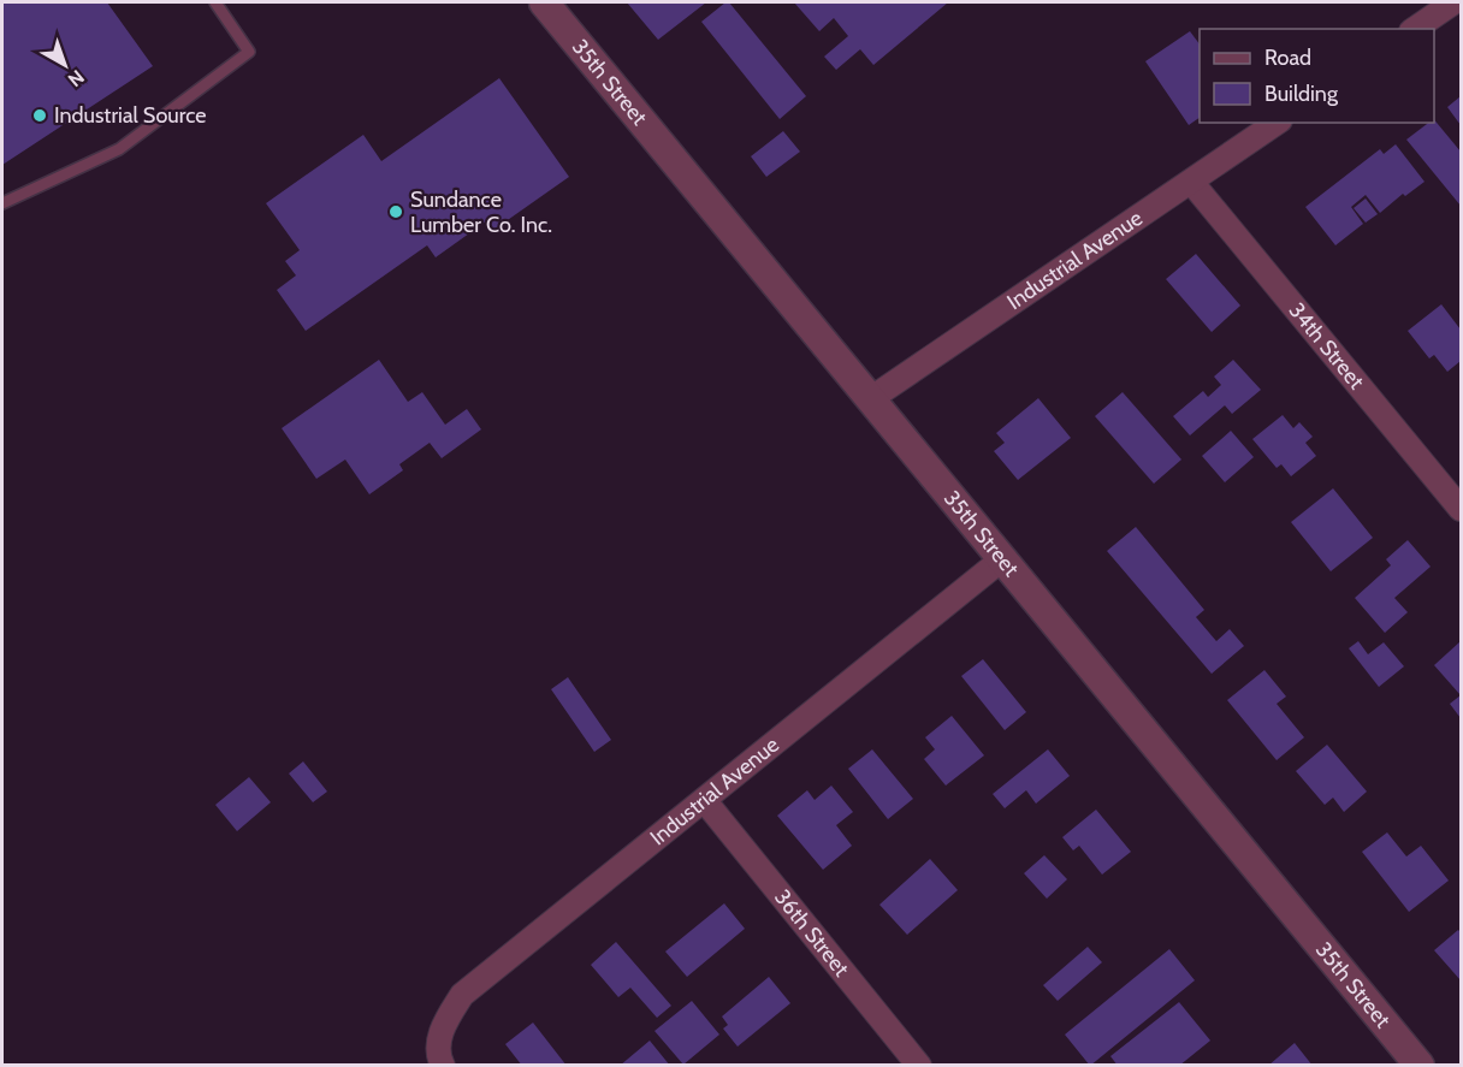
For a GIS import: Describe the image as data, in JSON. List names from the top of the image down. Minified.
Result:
{"streets":{"street":["35th Street","Industrial Avenue","34th Street","36th Street"]},"crossings":[["35th Street","Industrial Avenue"],["Industrial Avenue","34th Street"],["Industrial Avenue","36th Street"]],"places":["Industrial Source","Sundance Lumber Co. Inc."],"legend":["Road","Building"],"north":"bottom right"}
